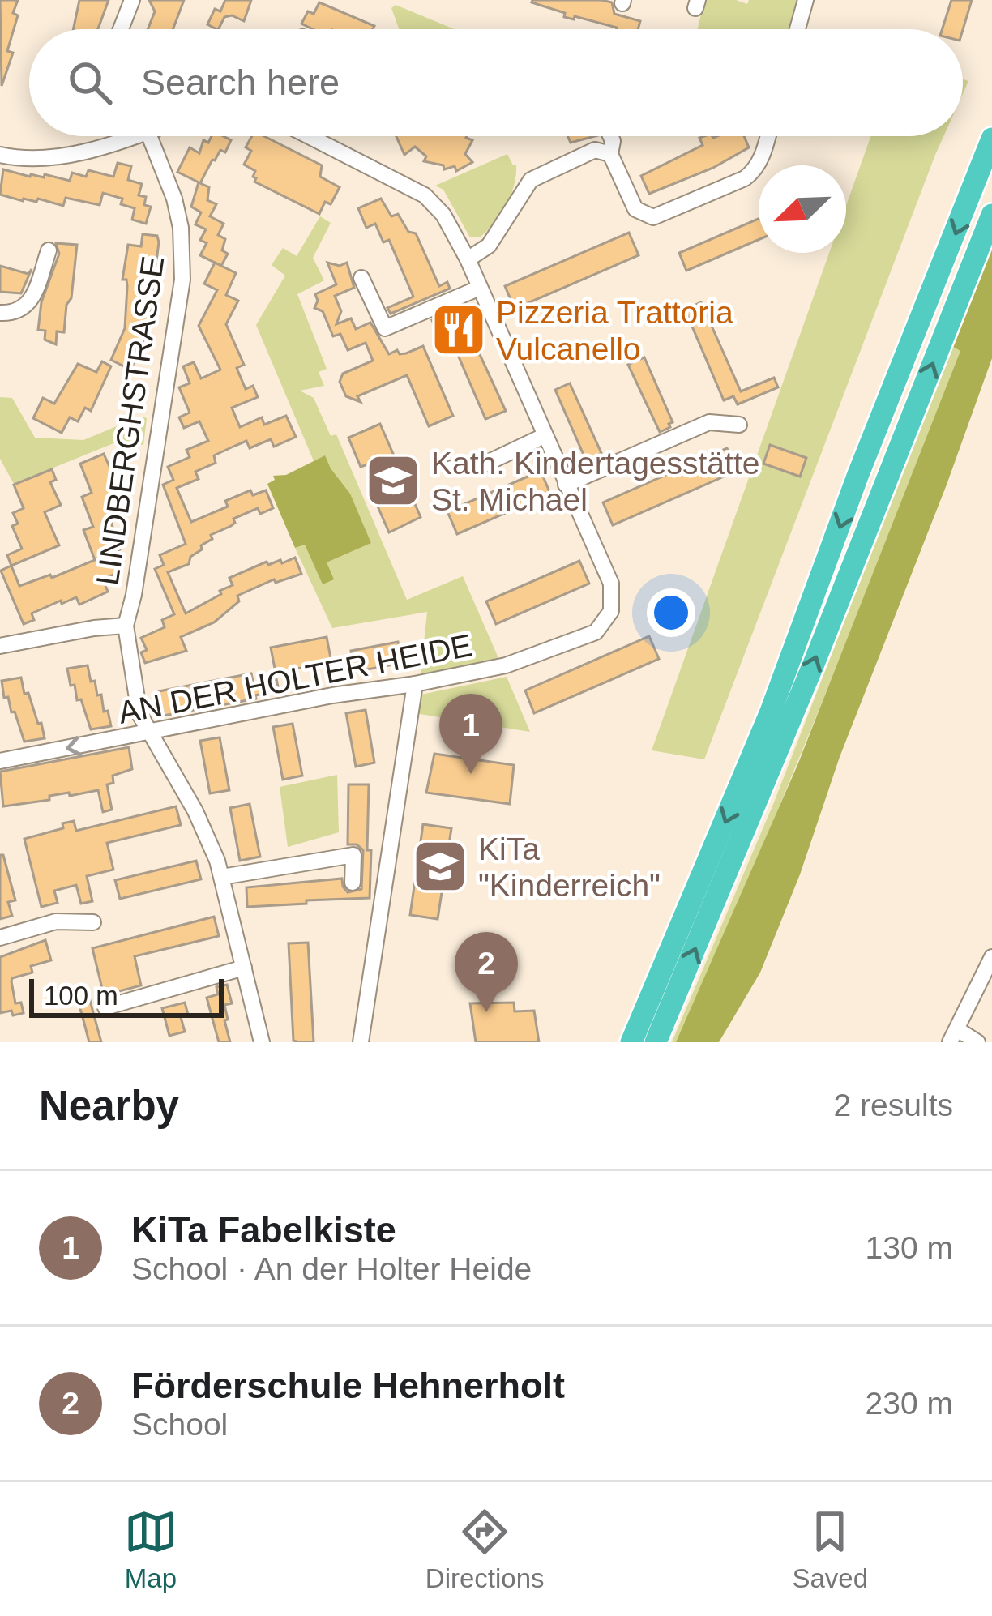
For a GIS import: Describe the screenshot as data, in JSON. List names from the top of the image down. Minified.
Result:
{"streets":{"street":["LINDBERGHSTRASSE","AN DER HOLTER HEIDE"]},"crossings":[["LINDBERGHSTRASSE","AN DER HOLTER HEIDE"]],"places":{"restaurant":["Pizzeria Trattoria Vulcanello"],"school or university":["Kath. Kindertagesstätte St. Michael","KiTa \"Kinderreich\""]},"scale_bar":"100 m","north":"bottom left","page":{"search":"Search here","pins":["1","2"],"scale":"100 m","heading":["Nearby","2 results"],"list":[{"mark":"1","name":"KiTa Fabelkiste","note":"School · An der Holter Heide","value":"130 m"},{"mark":"2","name":"Förderschule Hehnerholt","note":"School","value":"230 m"}],"nav":["Map","Directions","Saved"]}}
